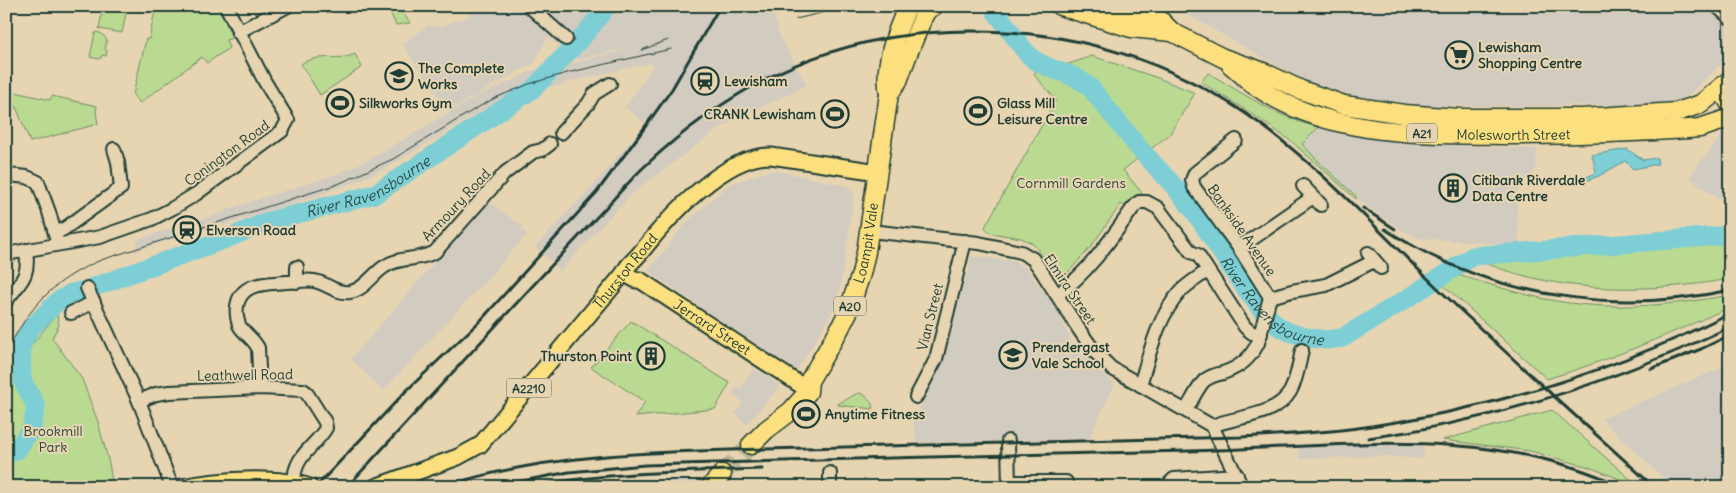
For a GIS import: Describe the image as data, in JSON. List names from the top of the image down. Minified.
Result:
{"streets":{"highway":["A21","Molesworth Street","Loampit Vale","A20"],"main road":["Thurston Road","Jerrard Street","A2210"],"street":["Conington Road","Armoury Road","Bankside Avenue","Elmira Street","Vian Street","Leathwell Road"]},"crossings":[["A21","Molesworth Street"],["Armoury Road","Leathwell Road"],["Loampit Vale","Thurston Road"],["Loampit Vale","Elmira Street"],["Loampit Vale","Jerrard Street"],["Thurston Road","Jerrard Street"],["Elmira Street","Vian Street"]],"water":["River Ravensbourne"],"parks":["Cornmill Gardens","Brookmill Park"],"places":{"supermarket":["Lewisham Shopping Centre"],"school or university":["The Complete Works","Prendergast Vale School"],"station":["Lewisham","Elverson Road"],"sports":["Silkworks Gym","Glass Mill Leisure Centre","CRANK Lewisham","Anytime Fitness"],"building":["Citibank Riverdale Data Centre","Thurston Point"]}}
